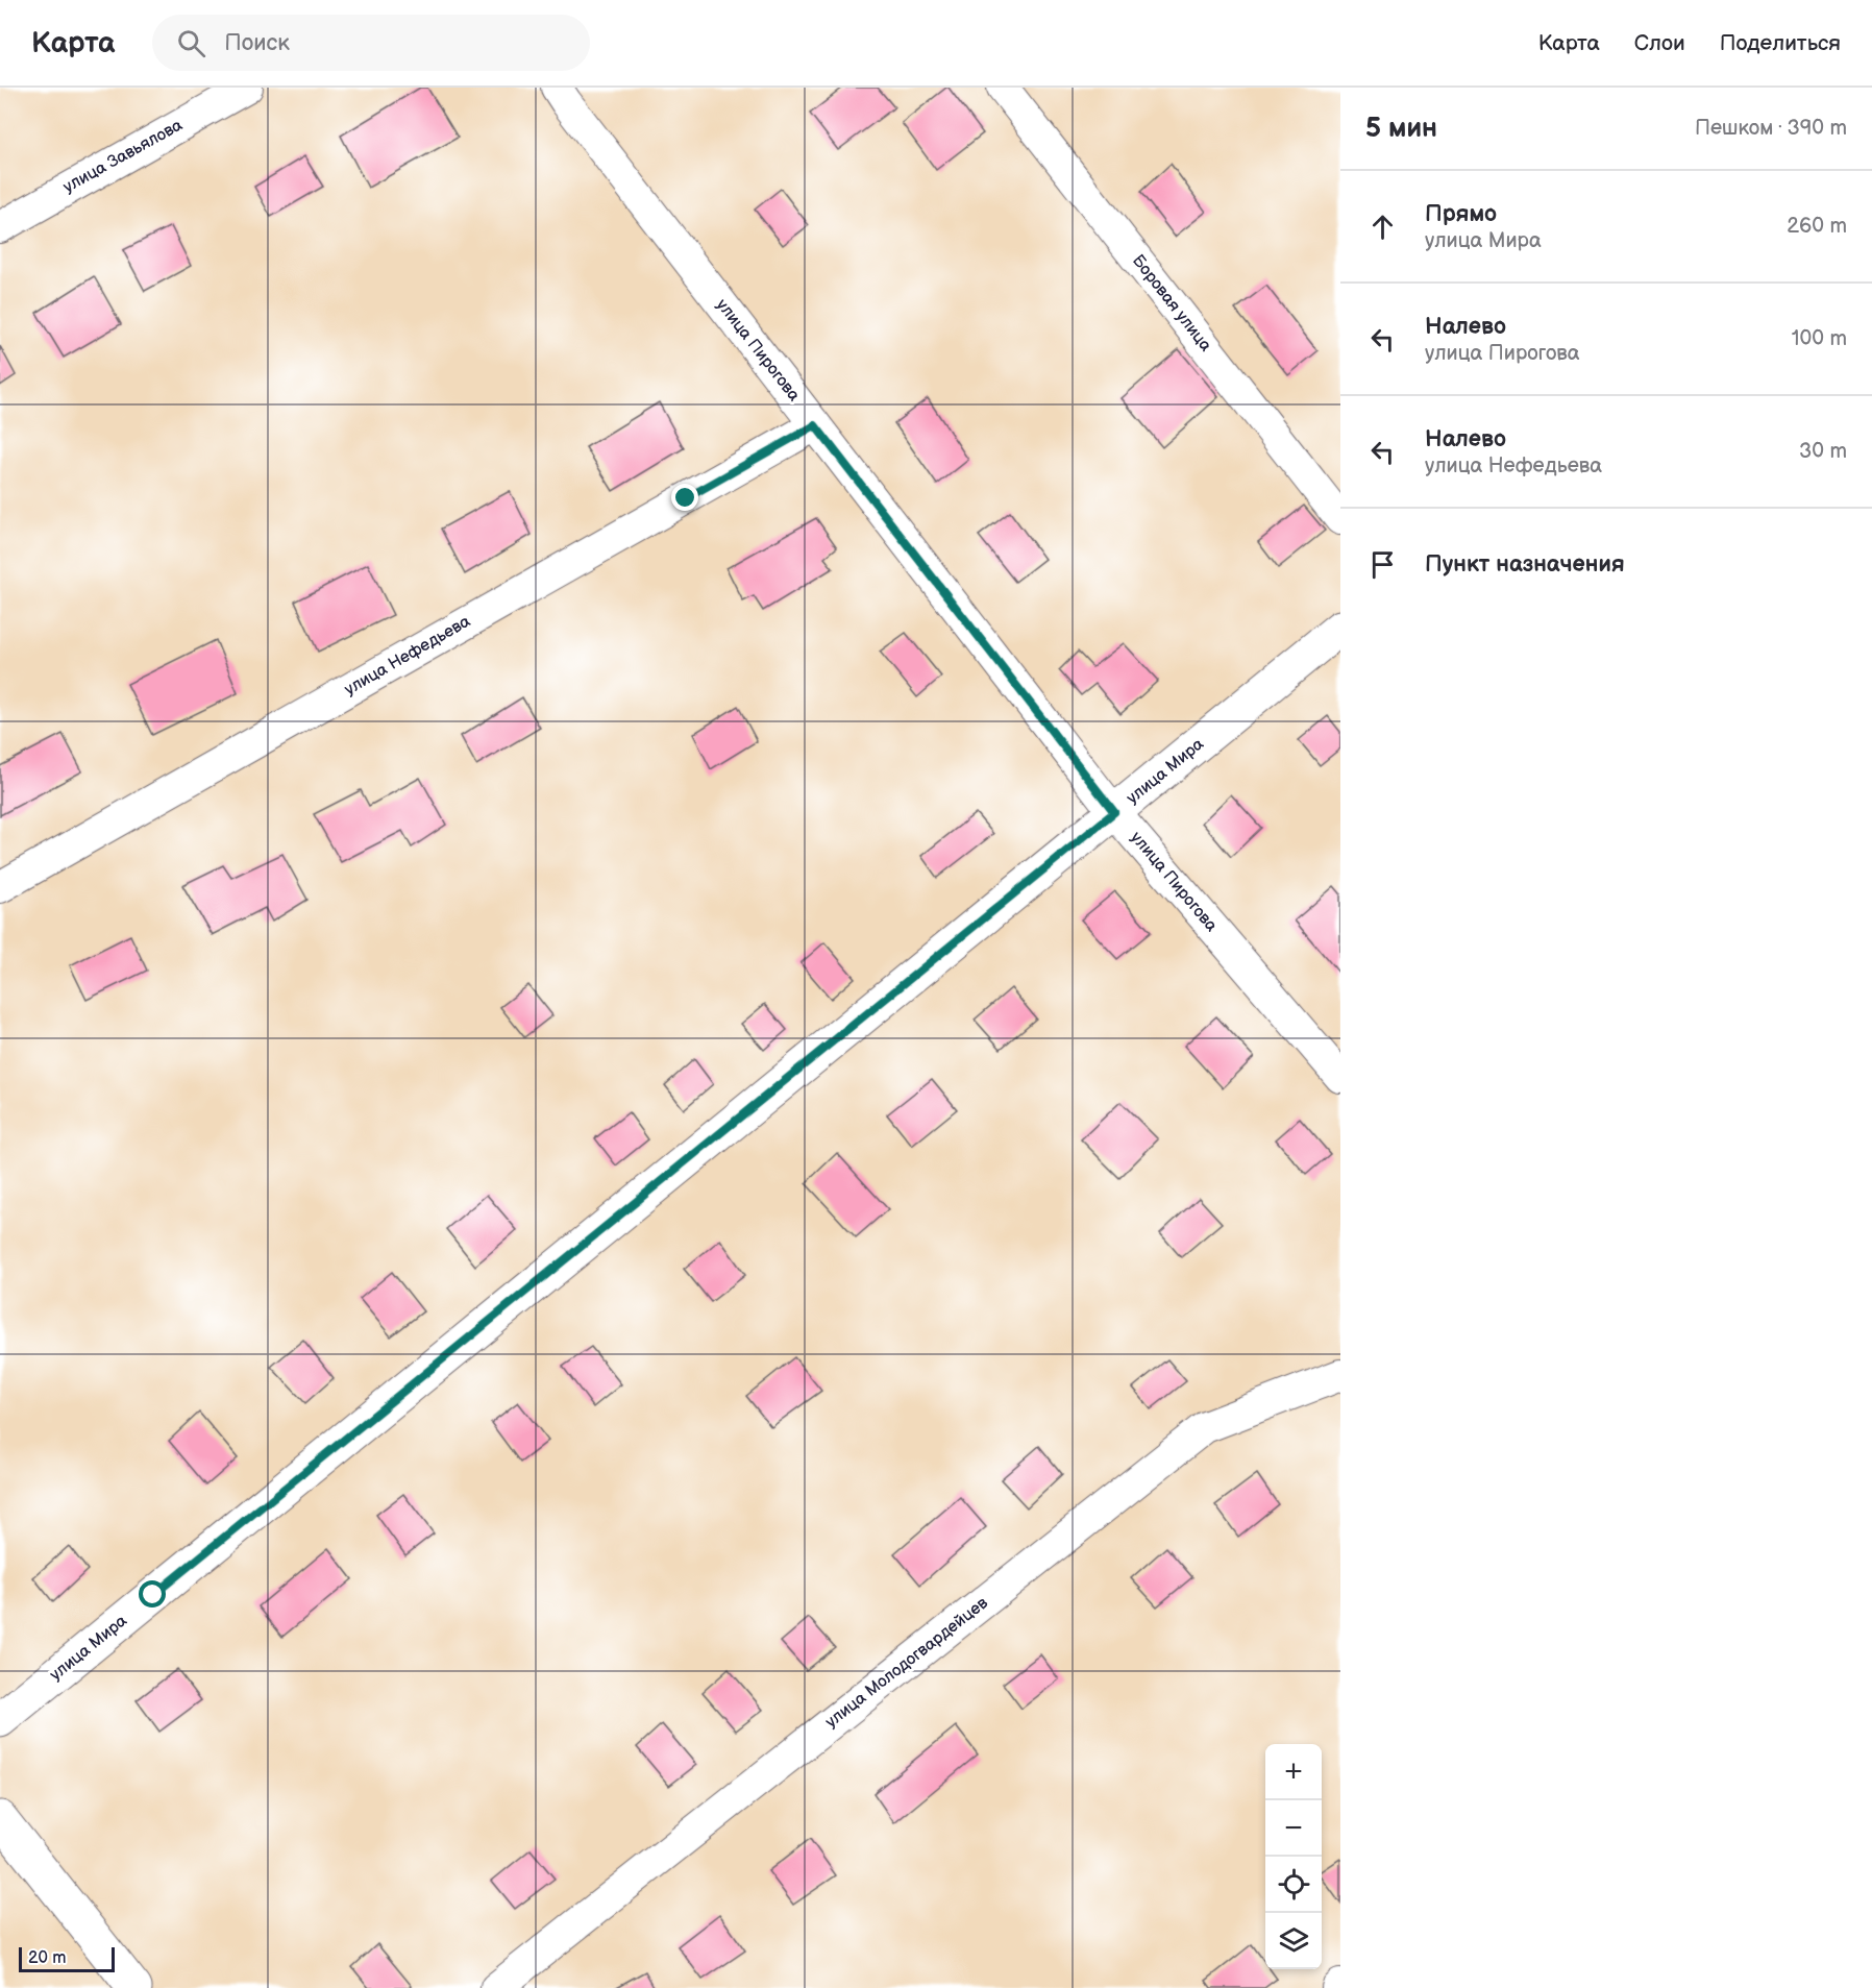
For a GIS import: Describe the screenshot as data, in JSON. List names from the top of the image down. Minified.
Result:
{"streets":{"street":["улица Завьялова","Боровая улица","улица Пирогова","улица Нефедьева","улица Мира","улица Молодогвардейцев"]},"crossings":[["улица Пирогова","улица Нефедьева"],["улица Пирогова","улица Мира"]],"scale_bar":"20 m","page":{"header":"Карта","search":"Поиск","nav":["Карта","Слои","Поделиться"],"heading":["5 мин","Пешком · 390 m"],"list":[["Прямо","улица Мира","260 m"],["Налево","улица Пирогова","100 m"],["Налево","улица Нефедьева","30 m"],"Пункт назначения"],"map_buttons":["+","−"],"scale":"20 m"}}
